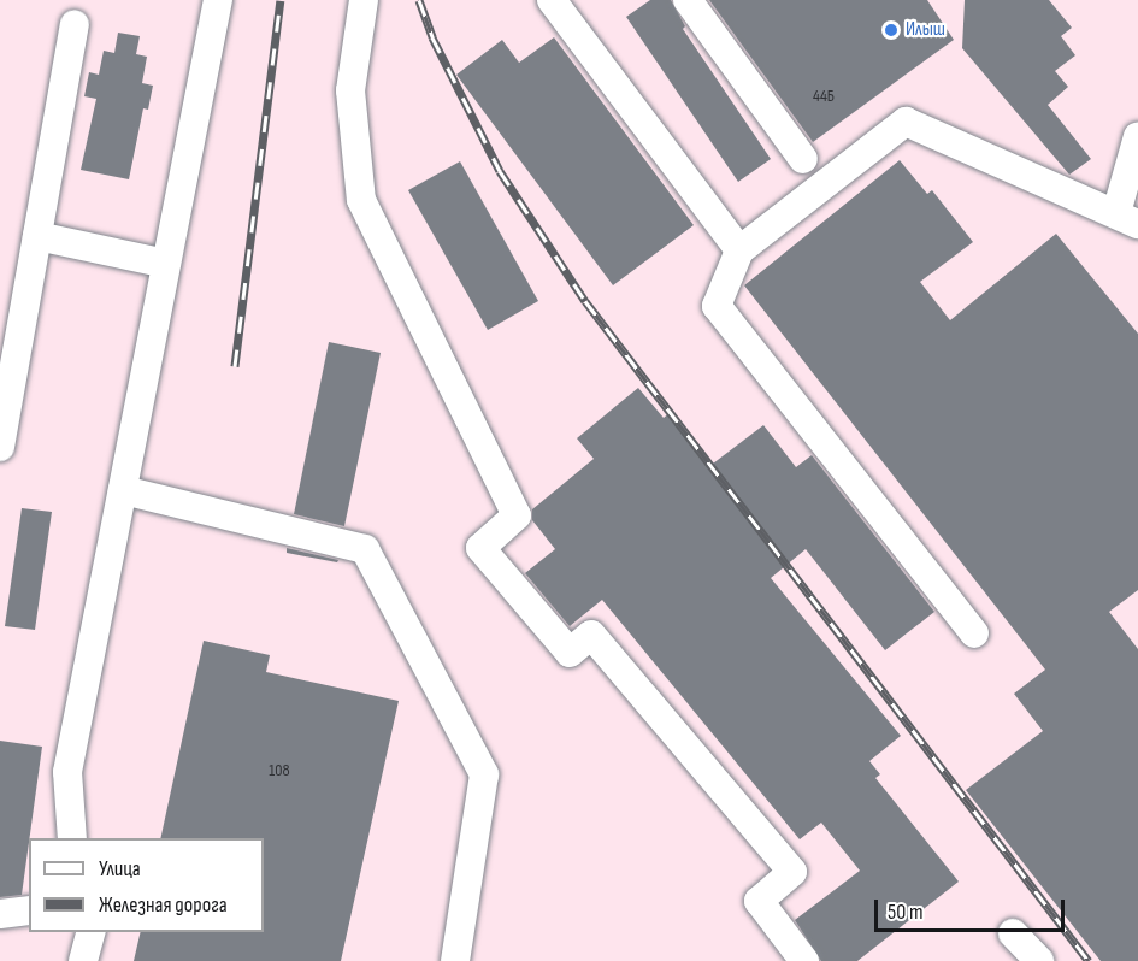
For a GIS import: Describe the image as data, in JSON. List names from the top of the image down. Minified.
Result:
{"places":["Илыш"],"house_numbers":["44Б","108"],"legend":["Улица","Железная дорога"],"scale_bar":"50 m"}
